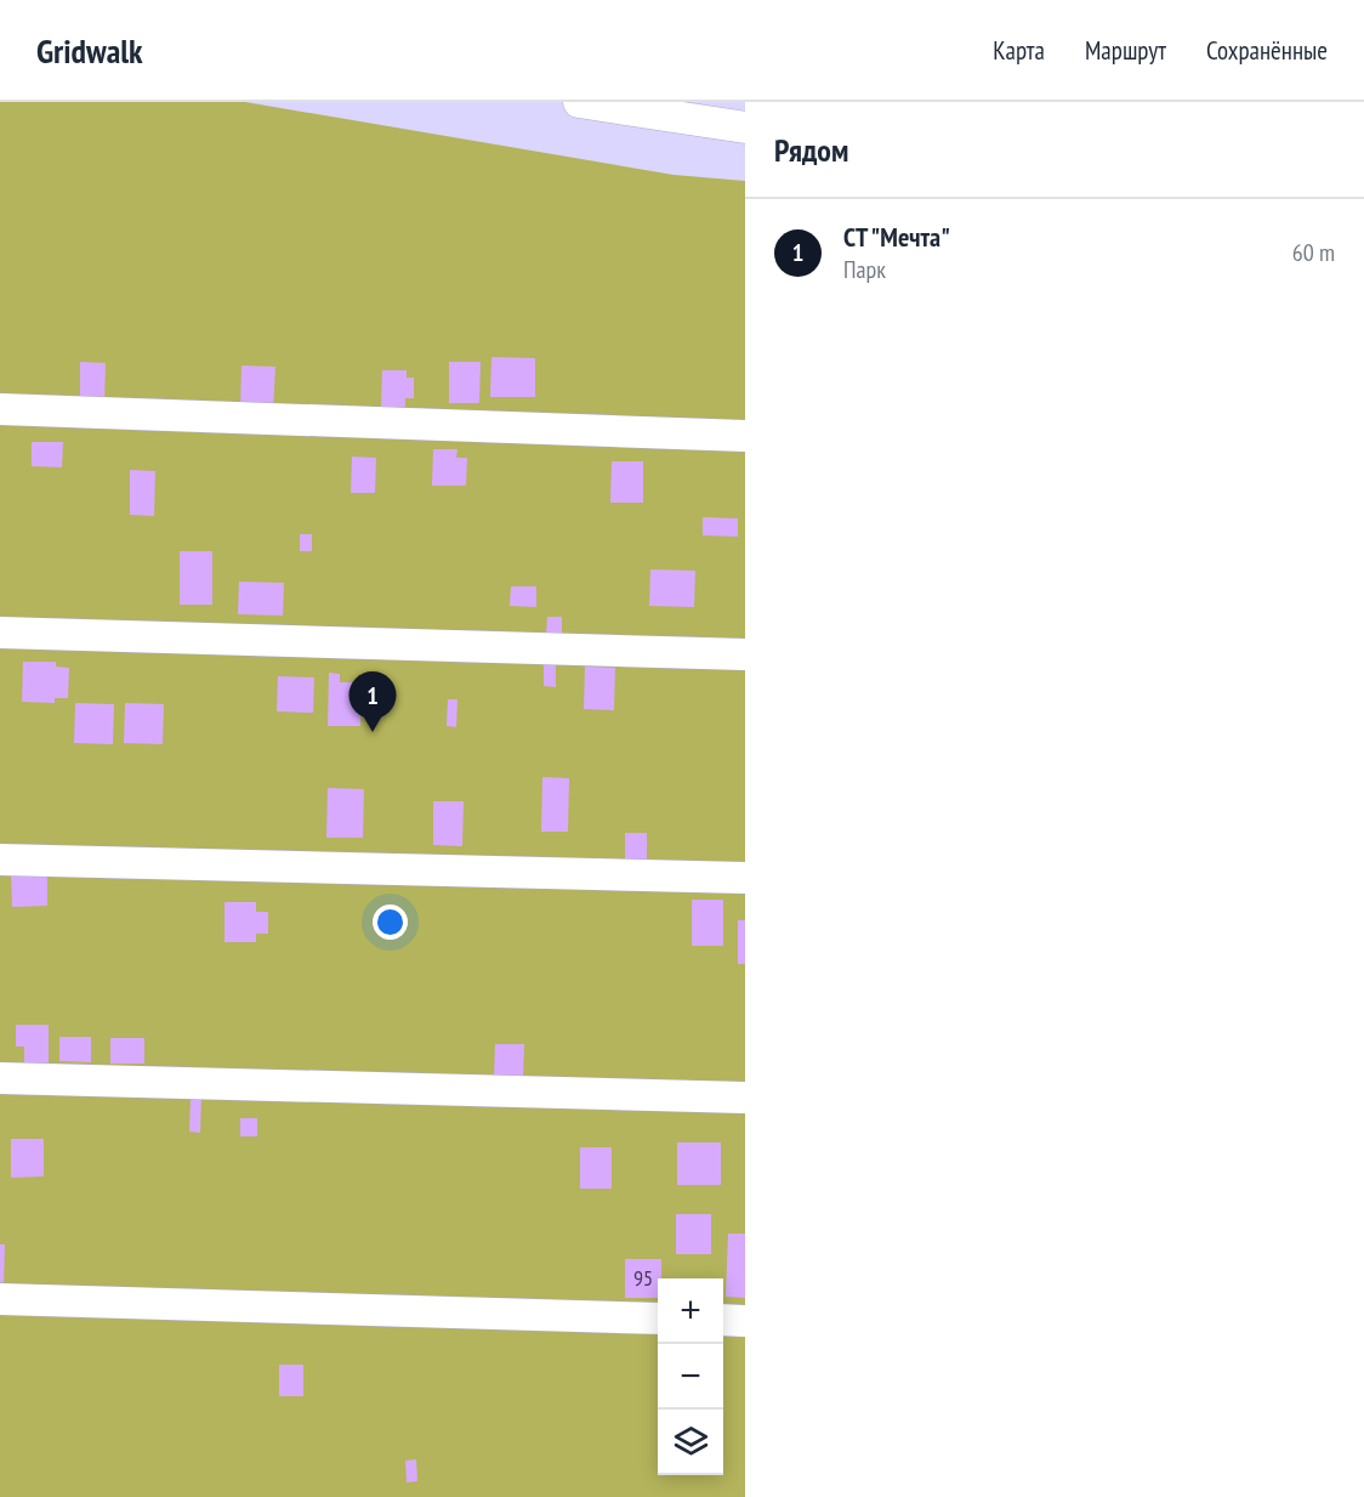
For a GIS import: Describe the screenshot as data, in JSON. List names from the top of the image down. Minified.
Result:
{"house_numbers":["95"],"page":{"header":"Gridwalk","nav":["Карта","Маршрут","Сохранённые"],"heading":"Рядом","list":[{"mark":"1","name":"СТ \"Мечта\"","note":"Парк","value":"60 m"}],"pins":"1","map_buttons":["+","−"]}}
